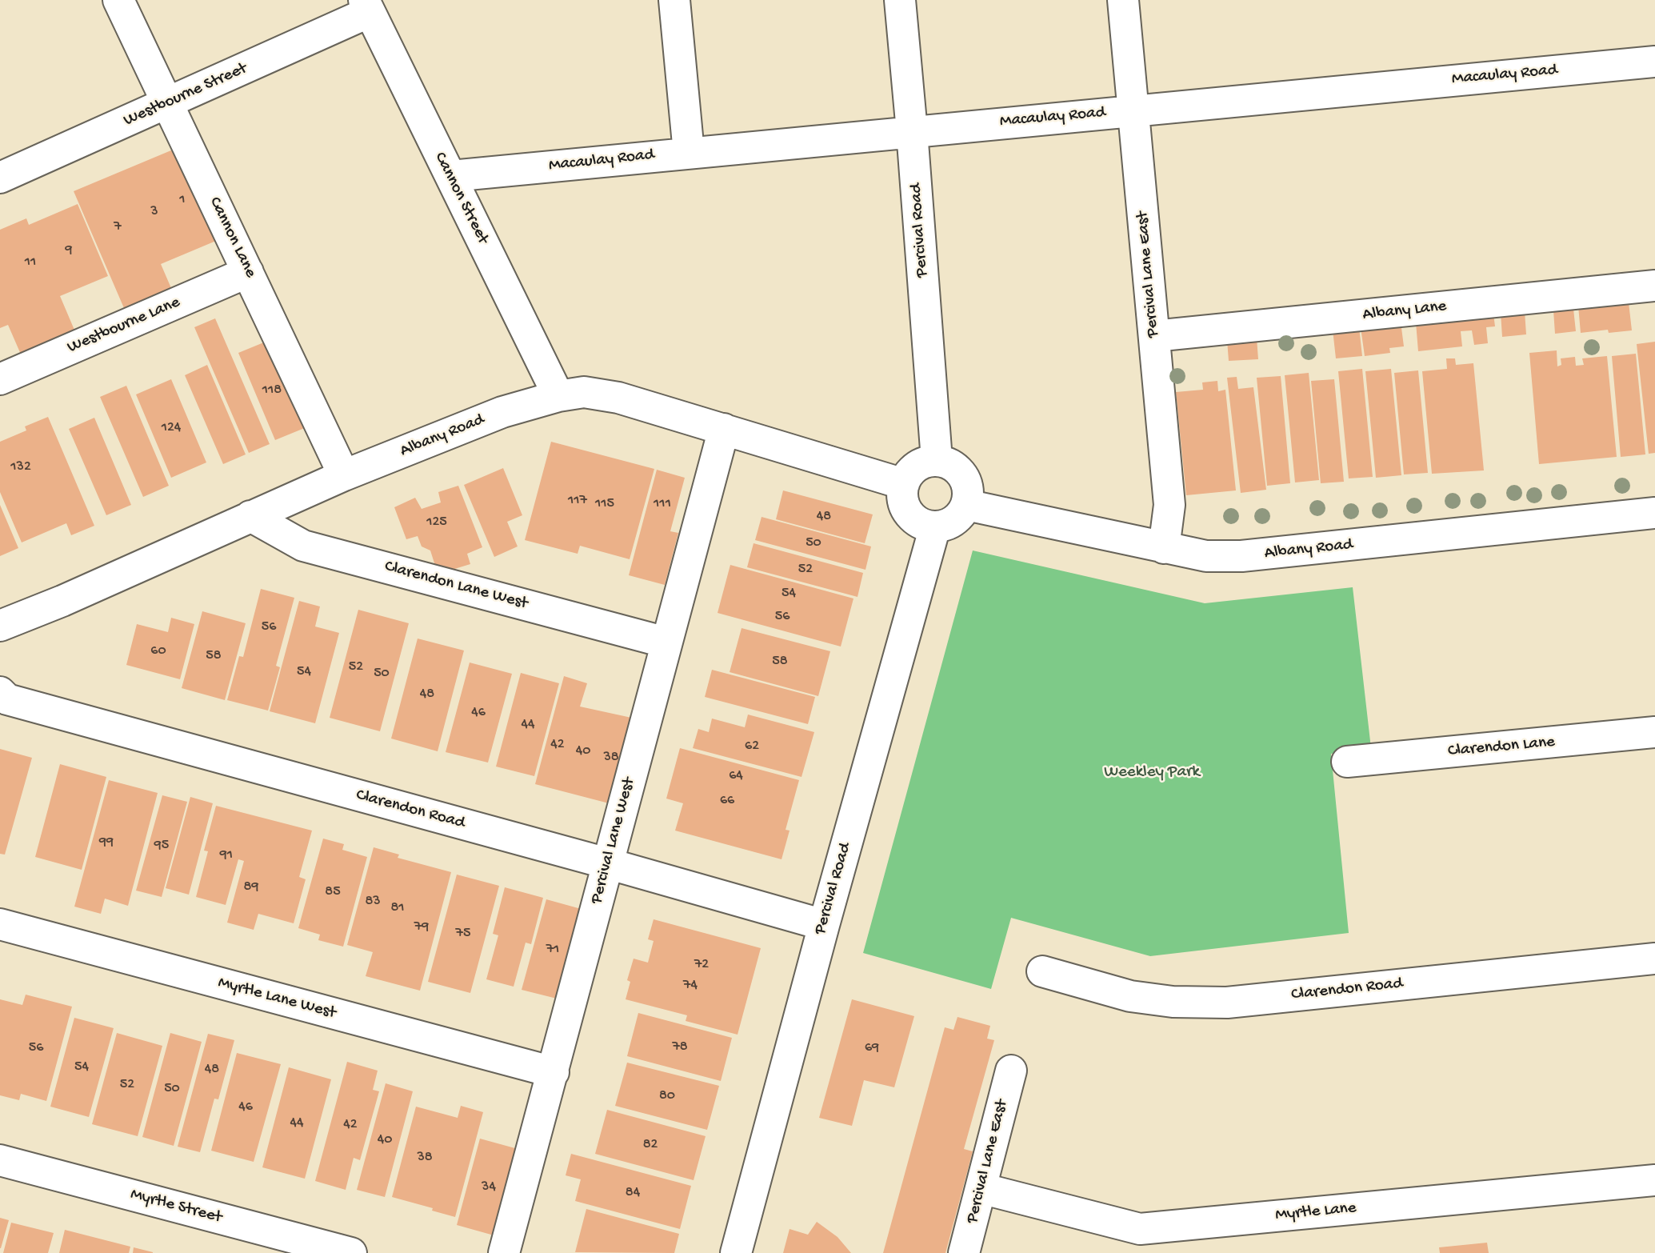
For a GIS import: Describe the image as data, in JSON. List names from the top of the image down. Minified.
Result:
{"streets":{"street":["Macaulay Road","Westbourne Street","Cannon Street","Percival Road","Cannon Lane","Percival Lane East","Albany Lane","Westbourne Lane","Albany Road","Clarendon Lane West","Clarendon Lane","Clarendon Road","Percival Lane West","Myrtle Lane West","Myrtle Street","Myrtle Lane"]},"crossings":[["Macaulay Road","Cannon Street"],["Macaulay Road","Percival Road"],["Macaulay Road","Percival Lane East"],["Westbourne Street","Cannon Street"],["Westbourne Street","Cannon Lane"],["Cannon Street","Albany Road"],["Percival Road","Albany Road"],["Percival Road","Clarendon Road"],["Cannon Lane","Westbourne Lane"],["Cannon Lane","Albany Road"],["Percival Lane East","Albany Lane"],["Percival Lane East","Albany Road"],["Percival Lane East","Myrtle Lane"],["Albany Road","Clarendon Lane West"],["Albany Road","Percival Lane West"],["Clarendon Lane West","Percival Lane West"],["Clarendon Road","Percival Lane West"],["Percival Lane West","Myrtle Lane West"]],"parks":["Weekley Park"],"house_numbers":["1","3","7","9","11","118","124","132","117","115","111","48","125","50","52","54","56","56","60","58","58","52","54","50","48","46","44","42","62","40","38","64","66","99","95","91","89","85","83","81","79","75","71","72","74","78","56","69","54","48","52","50","80","46","44","42","40","82","38","34","84"]}
